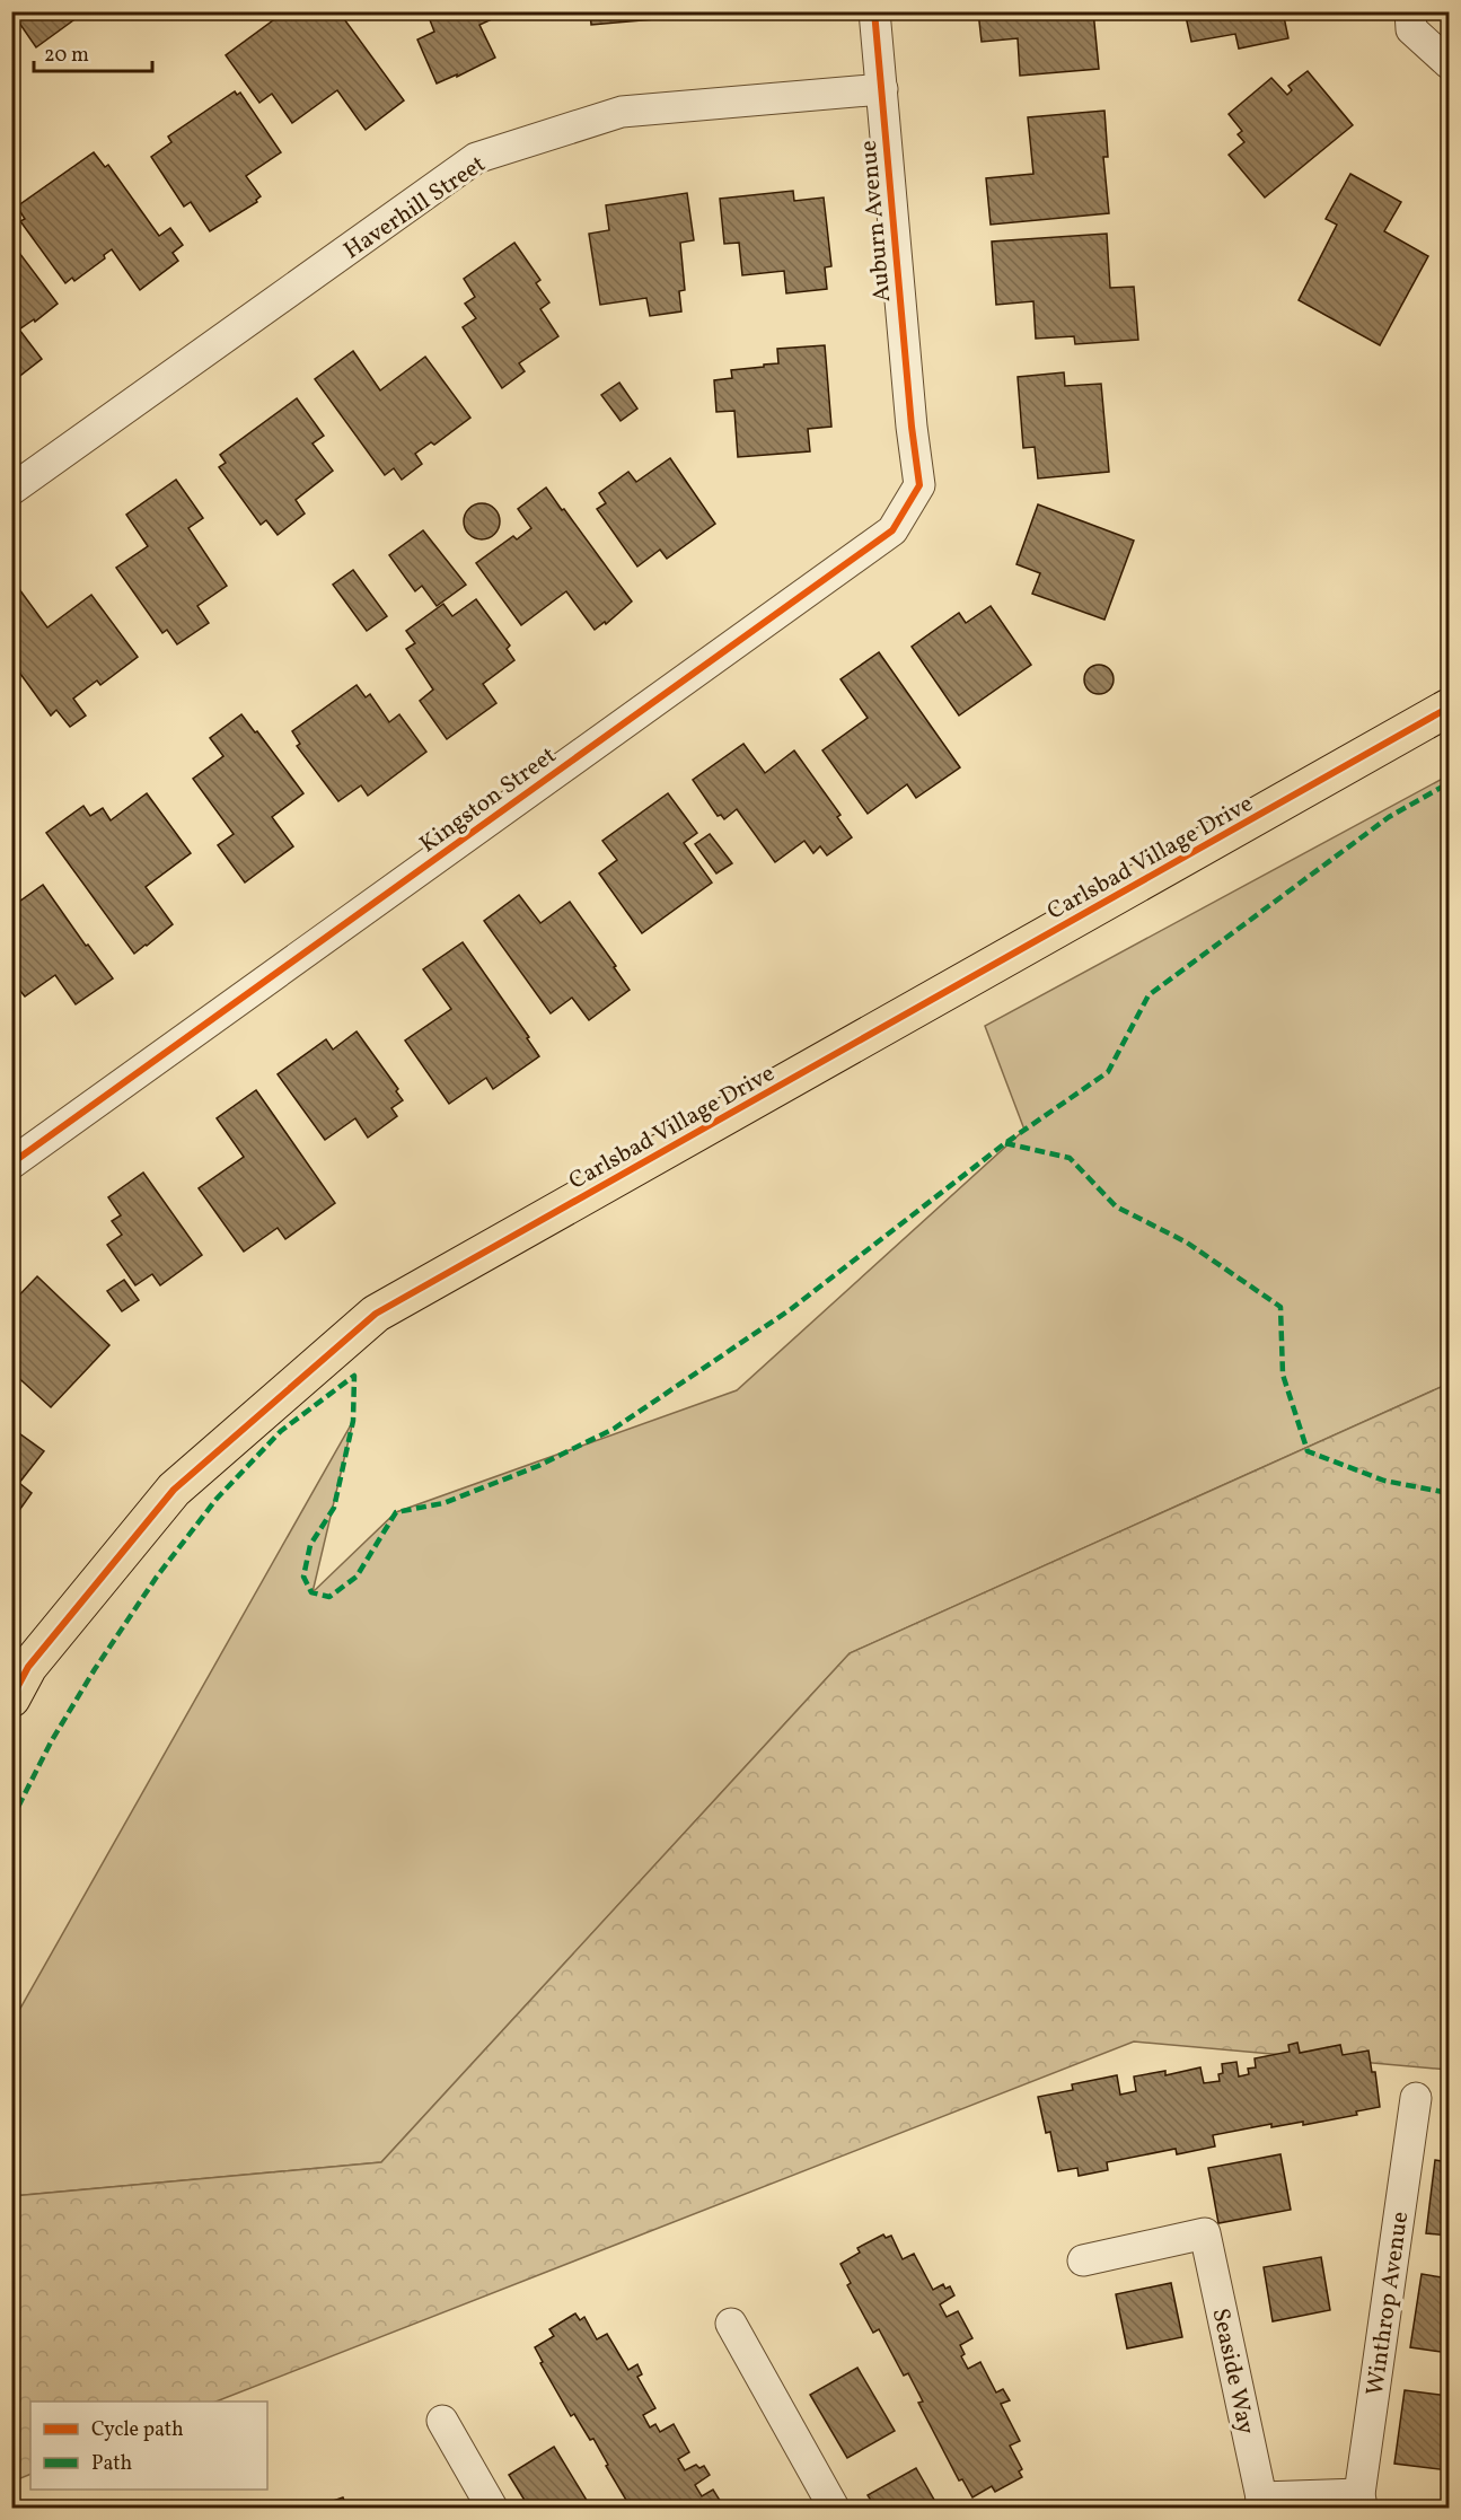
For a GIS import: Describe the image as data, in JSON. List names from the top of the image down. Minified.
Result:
{"streets":{"main road":["Carlsbad Village Drive"],"street":["Haverhill Street","Auburn Avenue","Kingston Street","Winthrop Avenue","Seaside Way"]},"crossings":[["Haverhill Street","Auburn Avenue"],["Auburn Avenue","Kingston Street"]],"legend":["Cycle path","Path"],"scale_bar":"20 m"}
